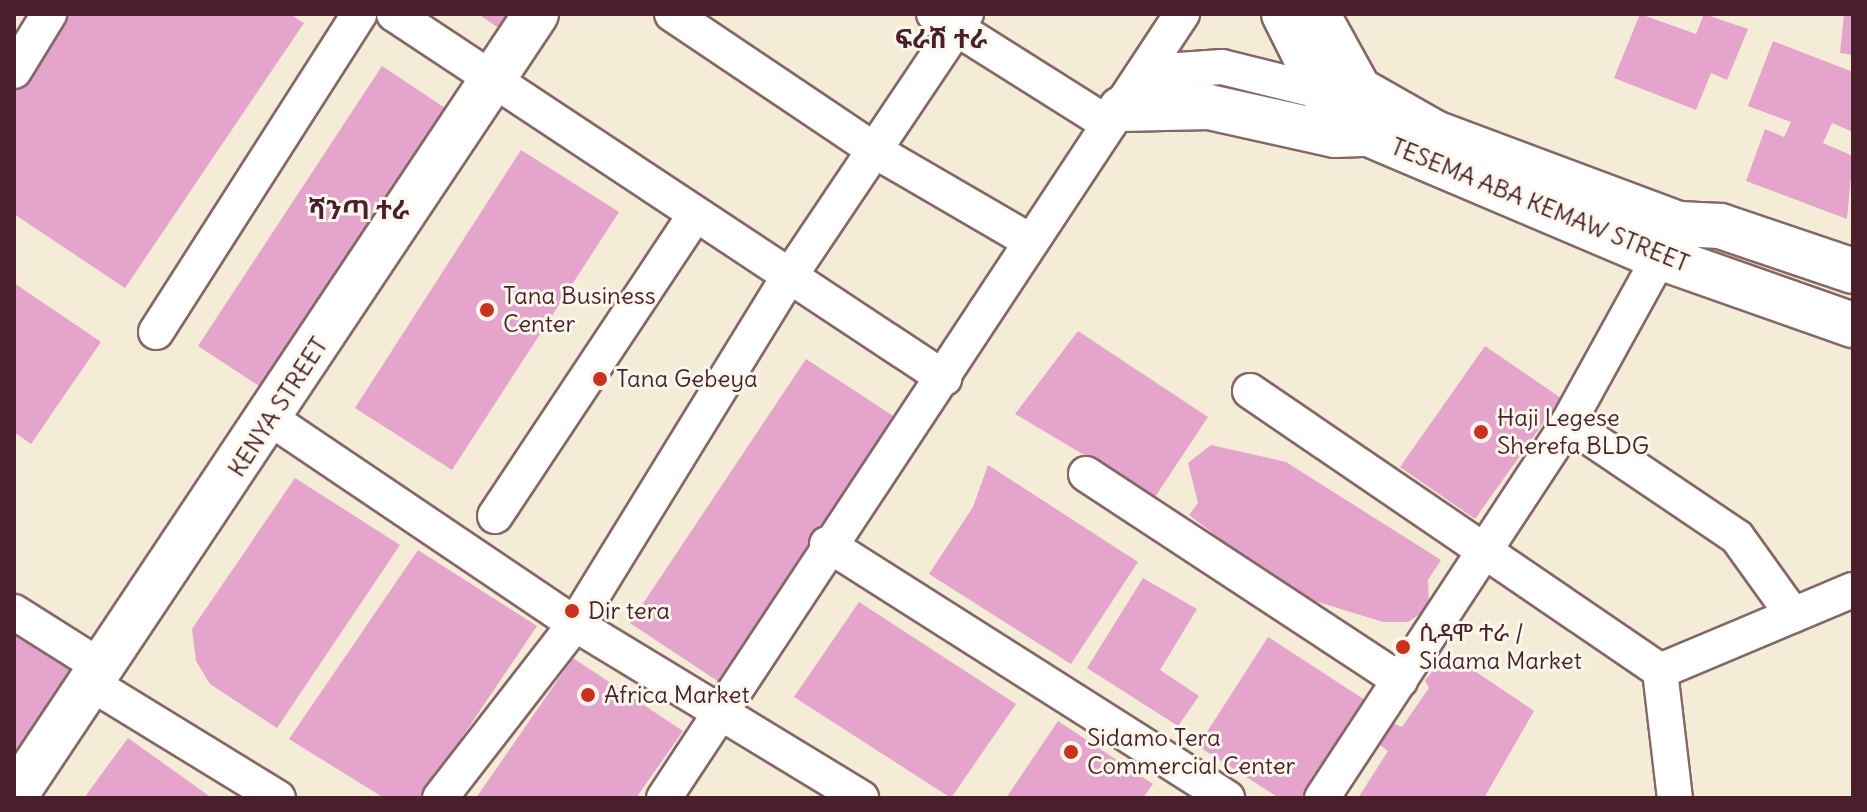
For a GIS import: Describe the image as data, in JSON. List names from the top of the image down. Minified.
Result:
{"streets":{"main road":["TESEMA ABA KEMAW STREET","KENYA STREET"]},"districts":["ፍራሽ ተራ","ሻንጣ ተራ"],"places":["Tana Business Center","Tana Gebeya","Haji Legese Sherefa BLDG","Dir tera","ሲዳሞ ተራ / Sidama Market","Africa Market","Sidamo Tera Commercial Center"]}
